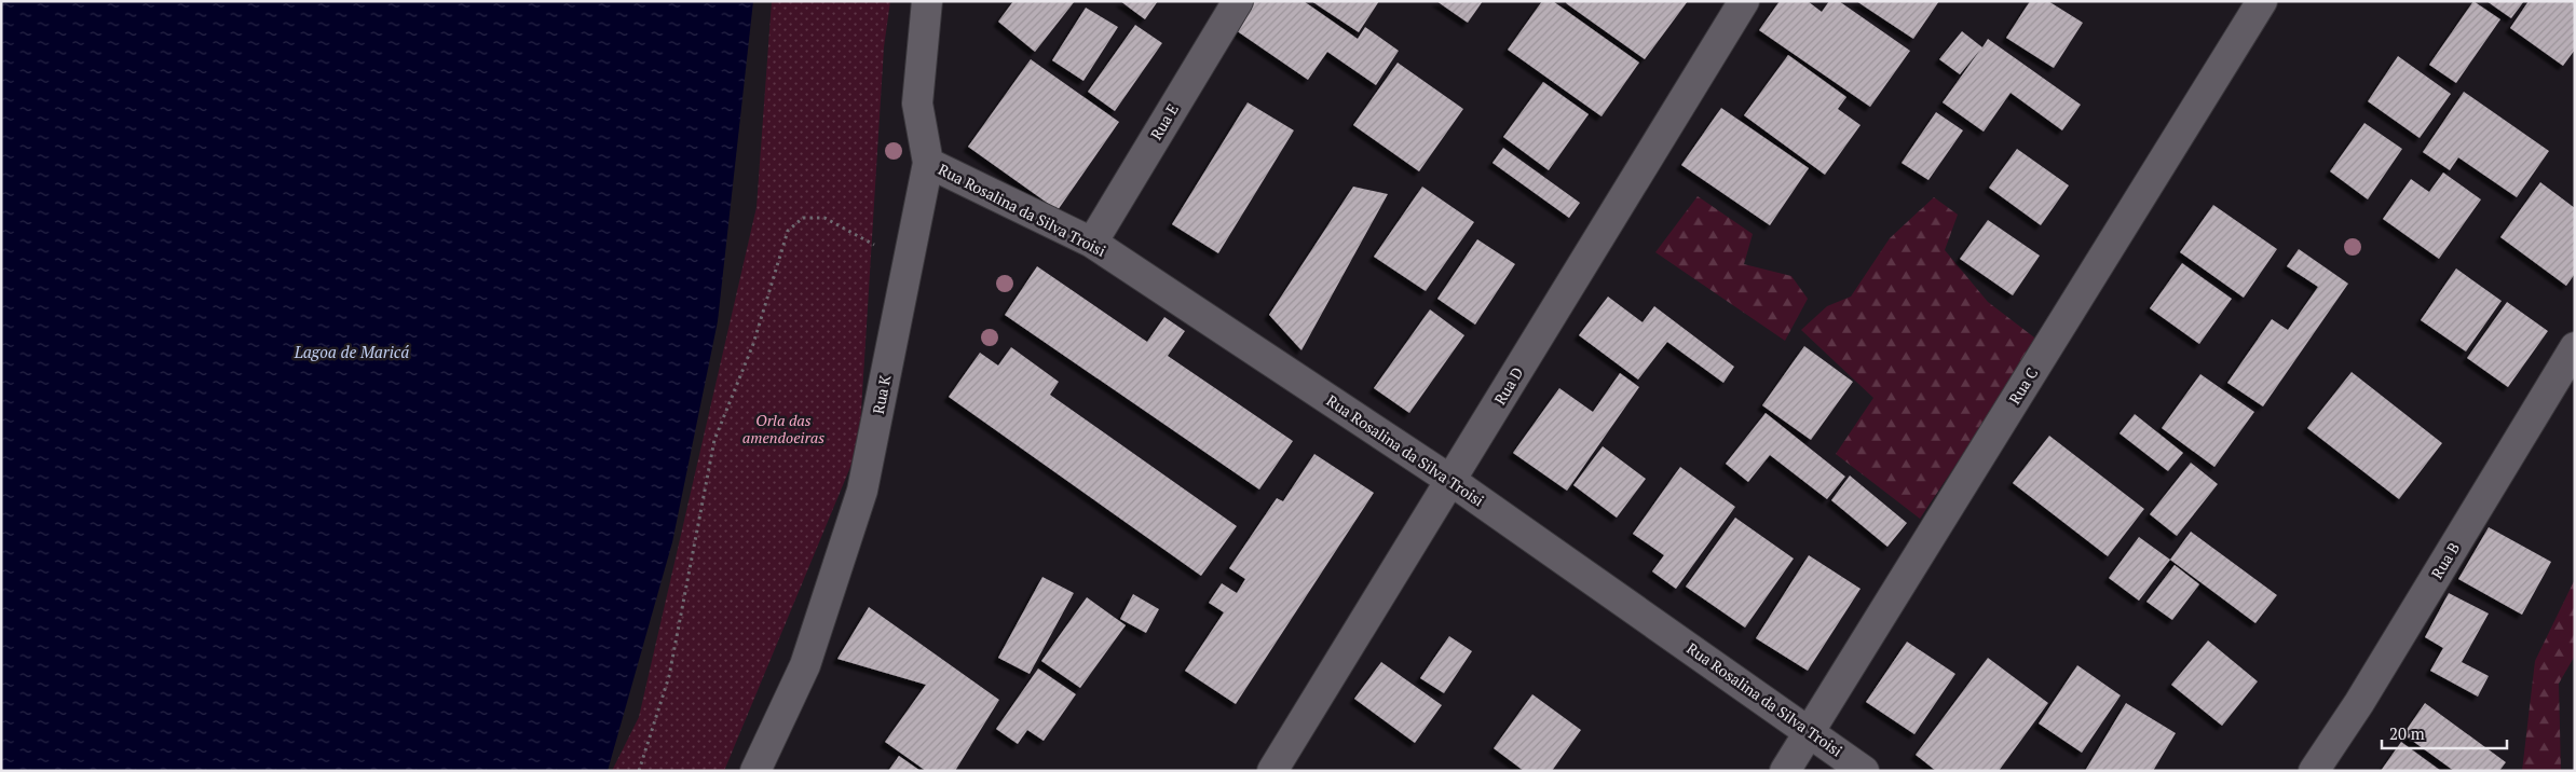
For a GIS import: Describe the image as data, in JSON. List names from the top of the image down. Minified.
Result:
{"streets":{"street":["Rua E","Rua Rosalina da Silva Troisi","Rua D","Rua C","Rua K","Rua B"]},"crossings":[["Rua E","Rua Rosalina da Silva Troisi"],["Rua Rosalina da Silva Troisi","Rua D"],["Rua Rosalina da Silva Troisi","Rua C"],["Rua Rosalina da Silva Troisi","Rua K"]],"water":["Lagoa de Maricá"],"parks":["Orla das amendoeiras"],"scale_bar":"20 m"}
